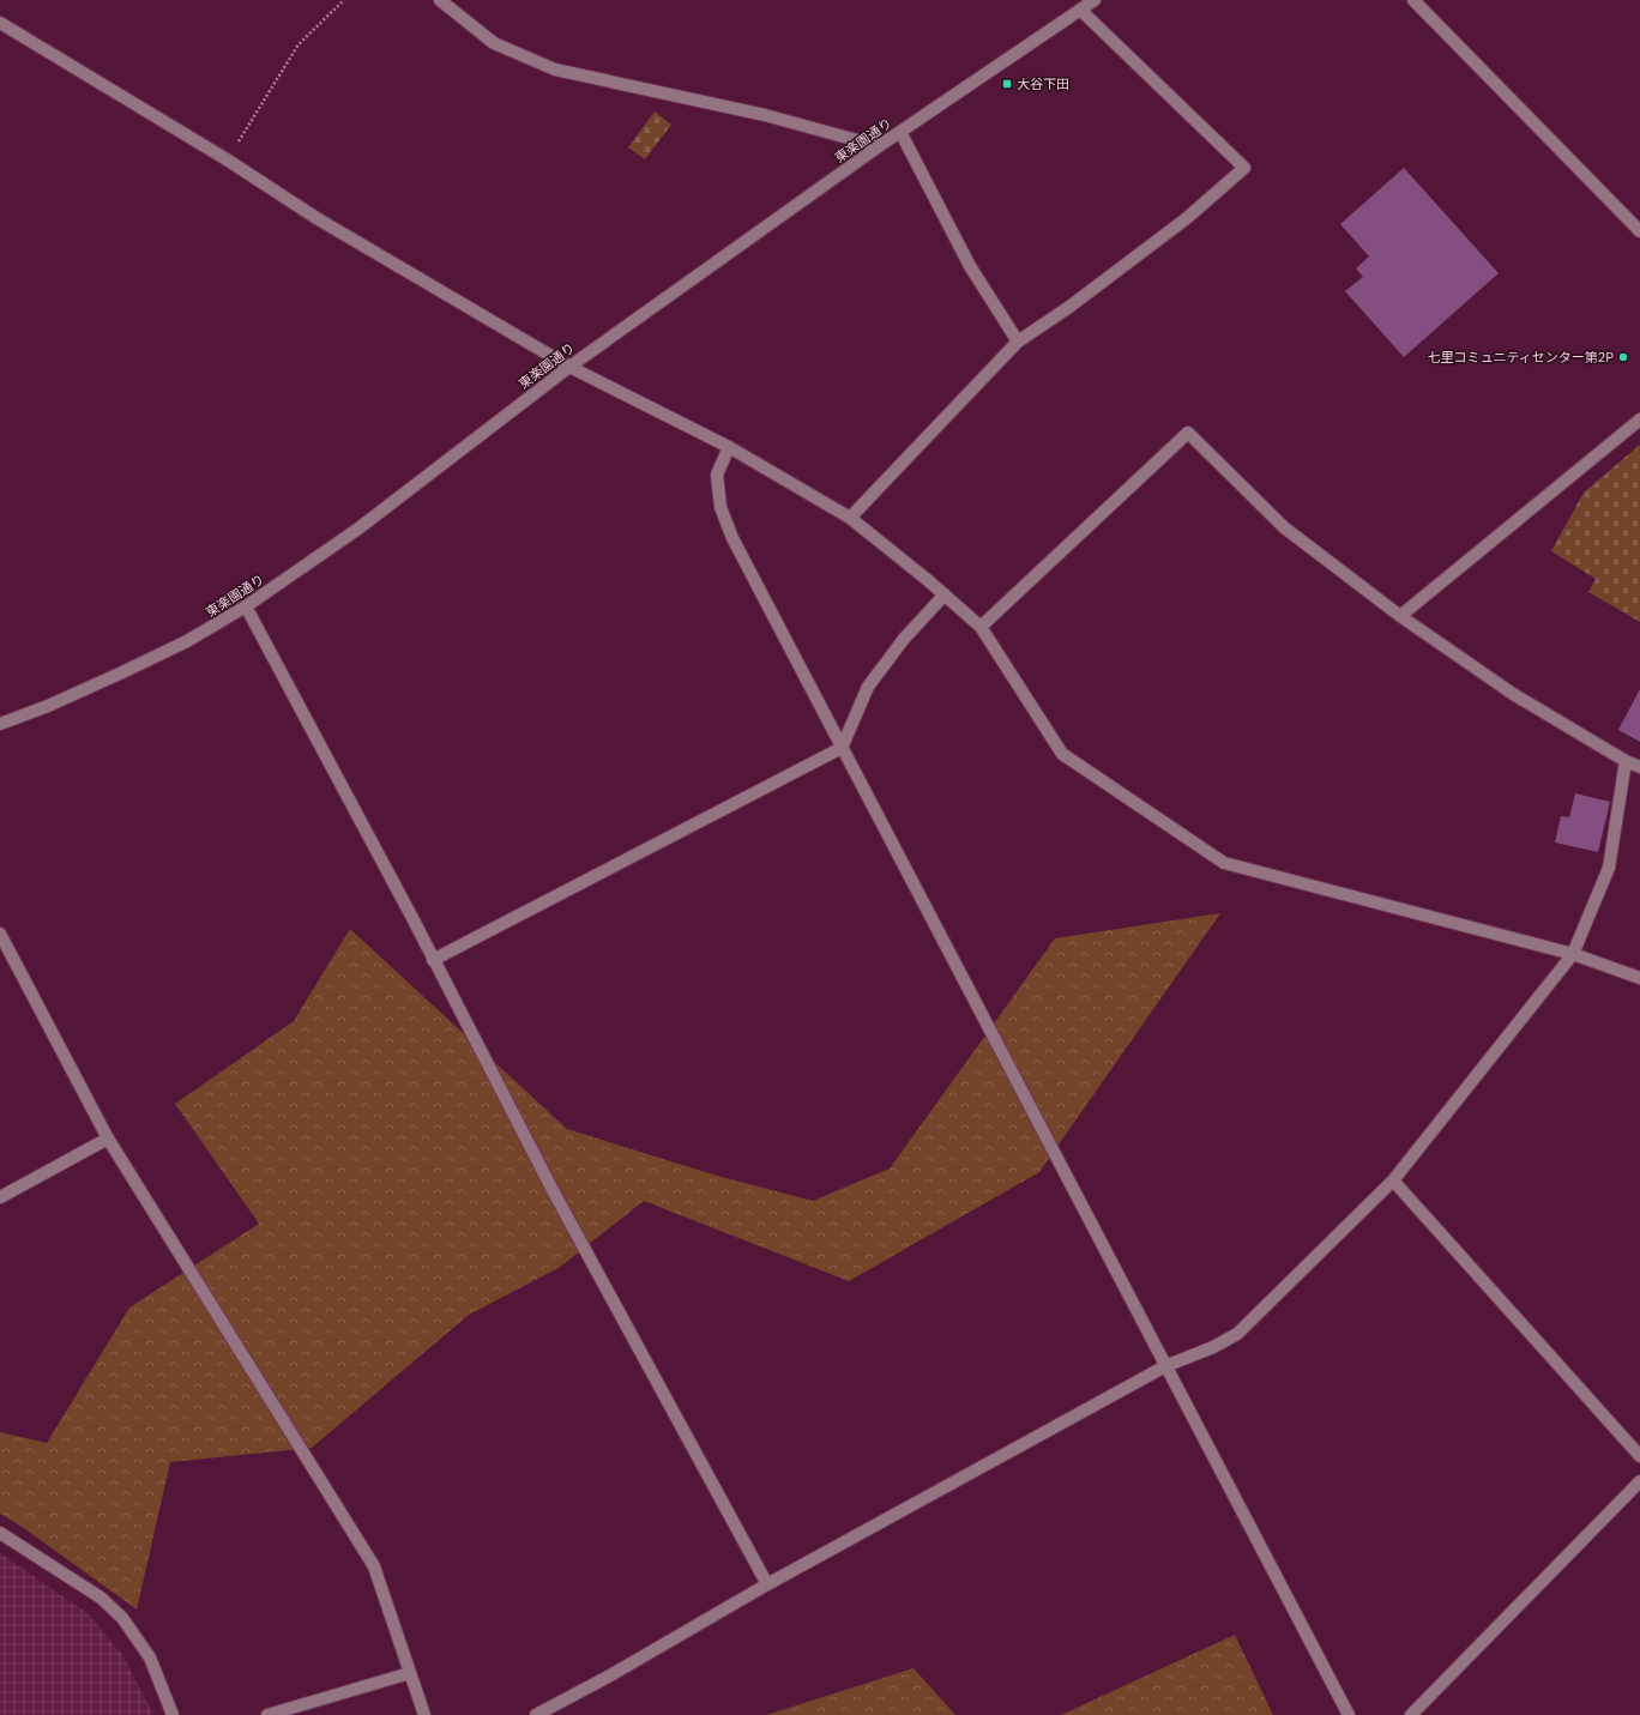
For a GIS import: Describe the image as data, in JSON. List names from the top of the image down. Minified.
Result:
{"streets":{"street":["東楽園通り"]},"places":{"transit":["大谷下田"],"other":["七里コミュニティセンター第2P"]}}
